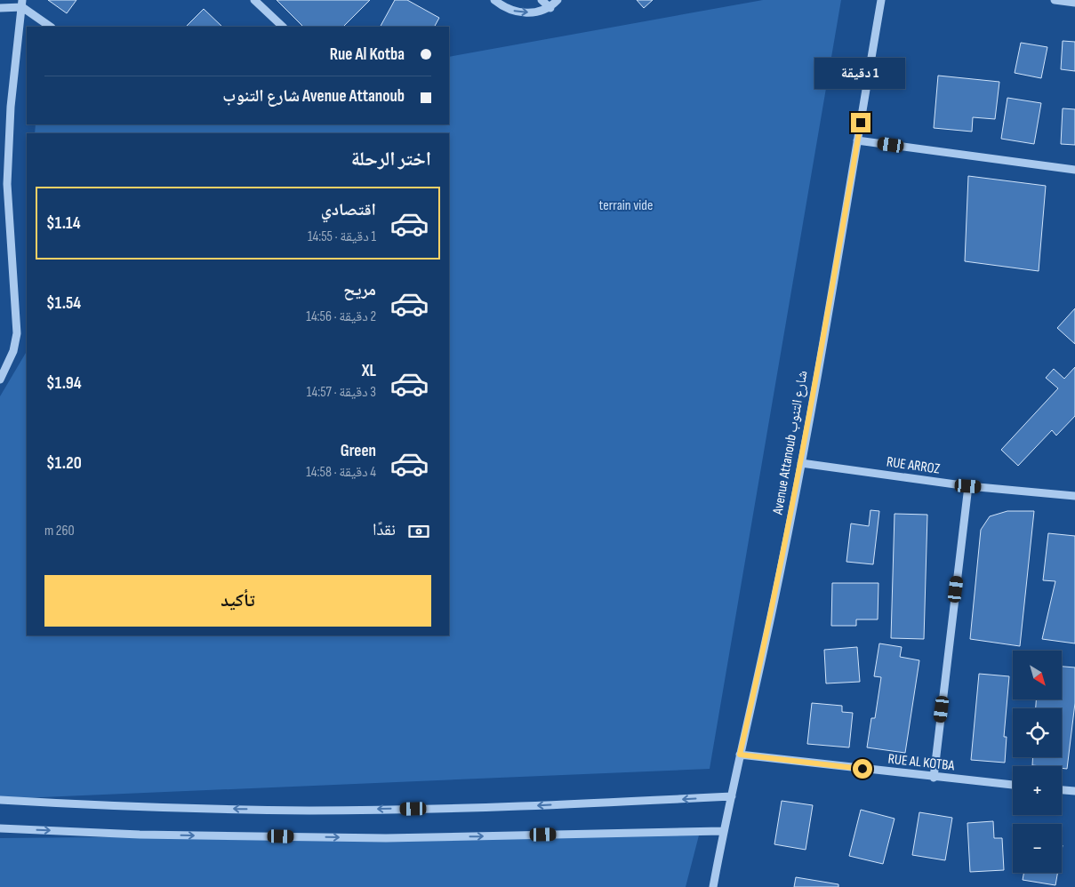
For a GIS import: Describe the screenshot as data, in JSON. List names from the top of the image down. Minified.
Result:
{"streets":{"street":["Avenue Attanoub شارع التنوب","RUE ARROZ","RUE AL KOTBA"]},"crossings":[["Avenue Attanoub شارع التنوب","RUE ARROZ"],["Avenue Attanoub شارع التنوب","RUE AL KOTBA"]],"parks":["terrain vide"],"north":"bottom right","page":{"banner":["Rue Al Kotba","Avenue Attanoub شارع التنوب"],"bubble":"1 دقيقة","heading":"اختر الرحلة","list":[{"name":"اقتصادي","note":"1 دقيقة · 14:55","value":"$1.14"},{"name":"مريح","note":"2 دقيقة · 14:56","value":"$1.54"},{"name":"XL","note":"3 دقيقة · 14:57","value":"$1.94"},{"name":"Green","note":"4 دقيقة · 14:58","value":"$1.20"}],"pay":["نقدًا","260 m"],"buttons":"تأكيد","map_buttons":["+","−"]}}
